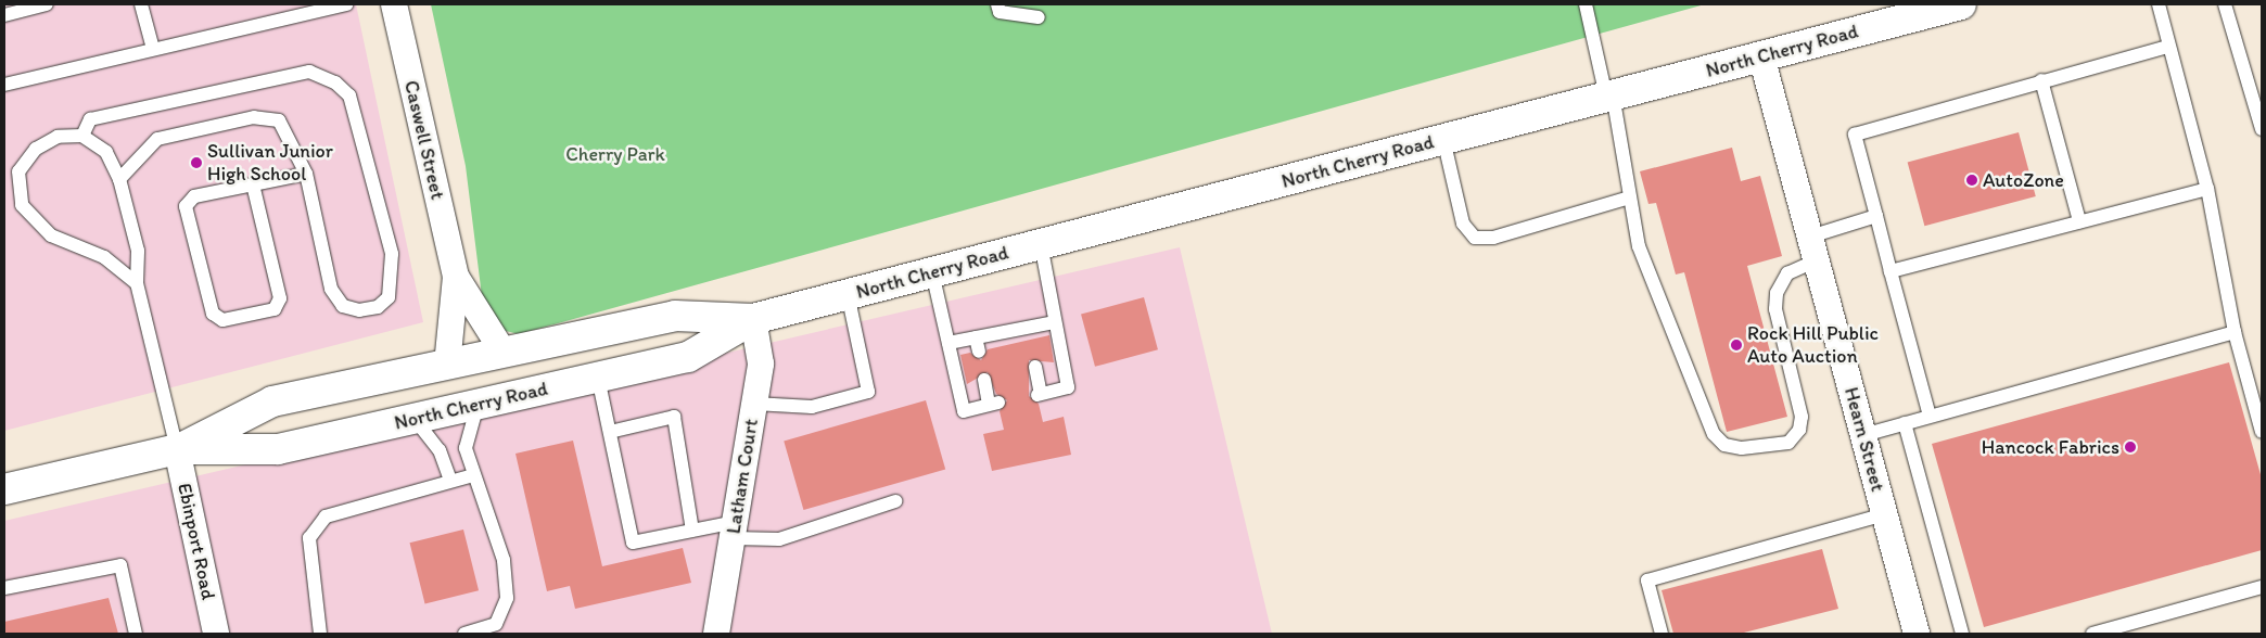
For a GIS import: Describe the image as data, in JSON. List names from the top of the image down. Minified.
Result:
{"streets":{"main road":["North Cherry Road"],"street":["Caswell Street","Hearn Street","Latham Court","Ebinport Road"]},"crossings":[["North Cherry Road","Caswell Street"],["North Cherry Road","Hearn Street"],["North Cherry Road","Latham Court"],["North Cherry Road","Ebinport Road"]],"parks":["Cherry Park"],"places":["Sullivan Junior High School","AutoZone","Rock Hill Public Auto Auction","Hancock Fabrics"]}
